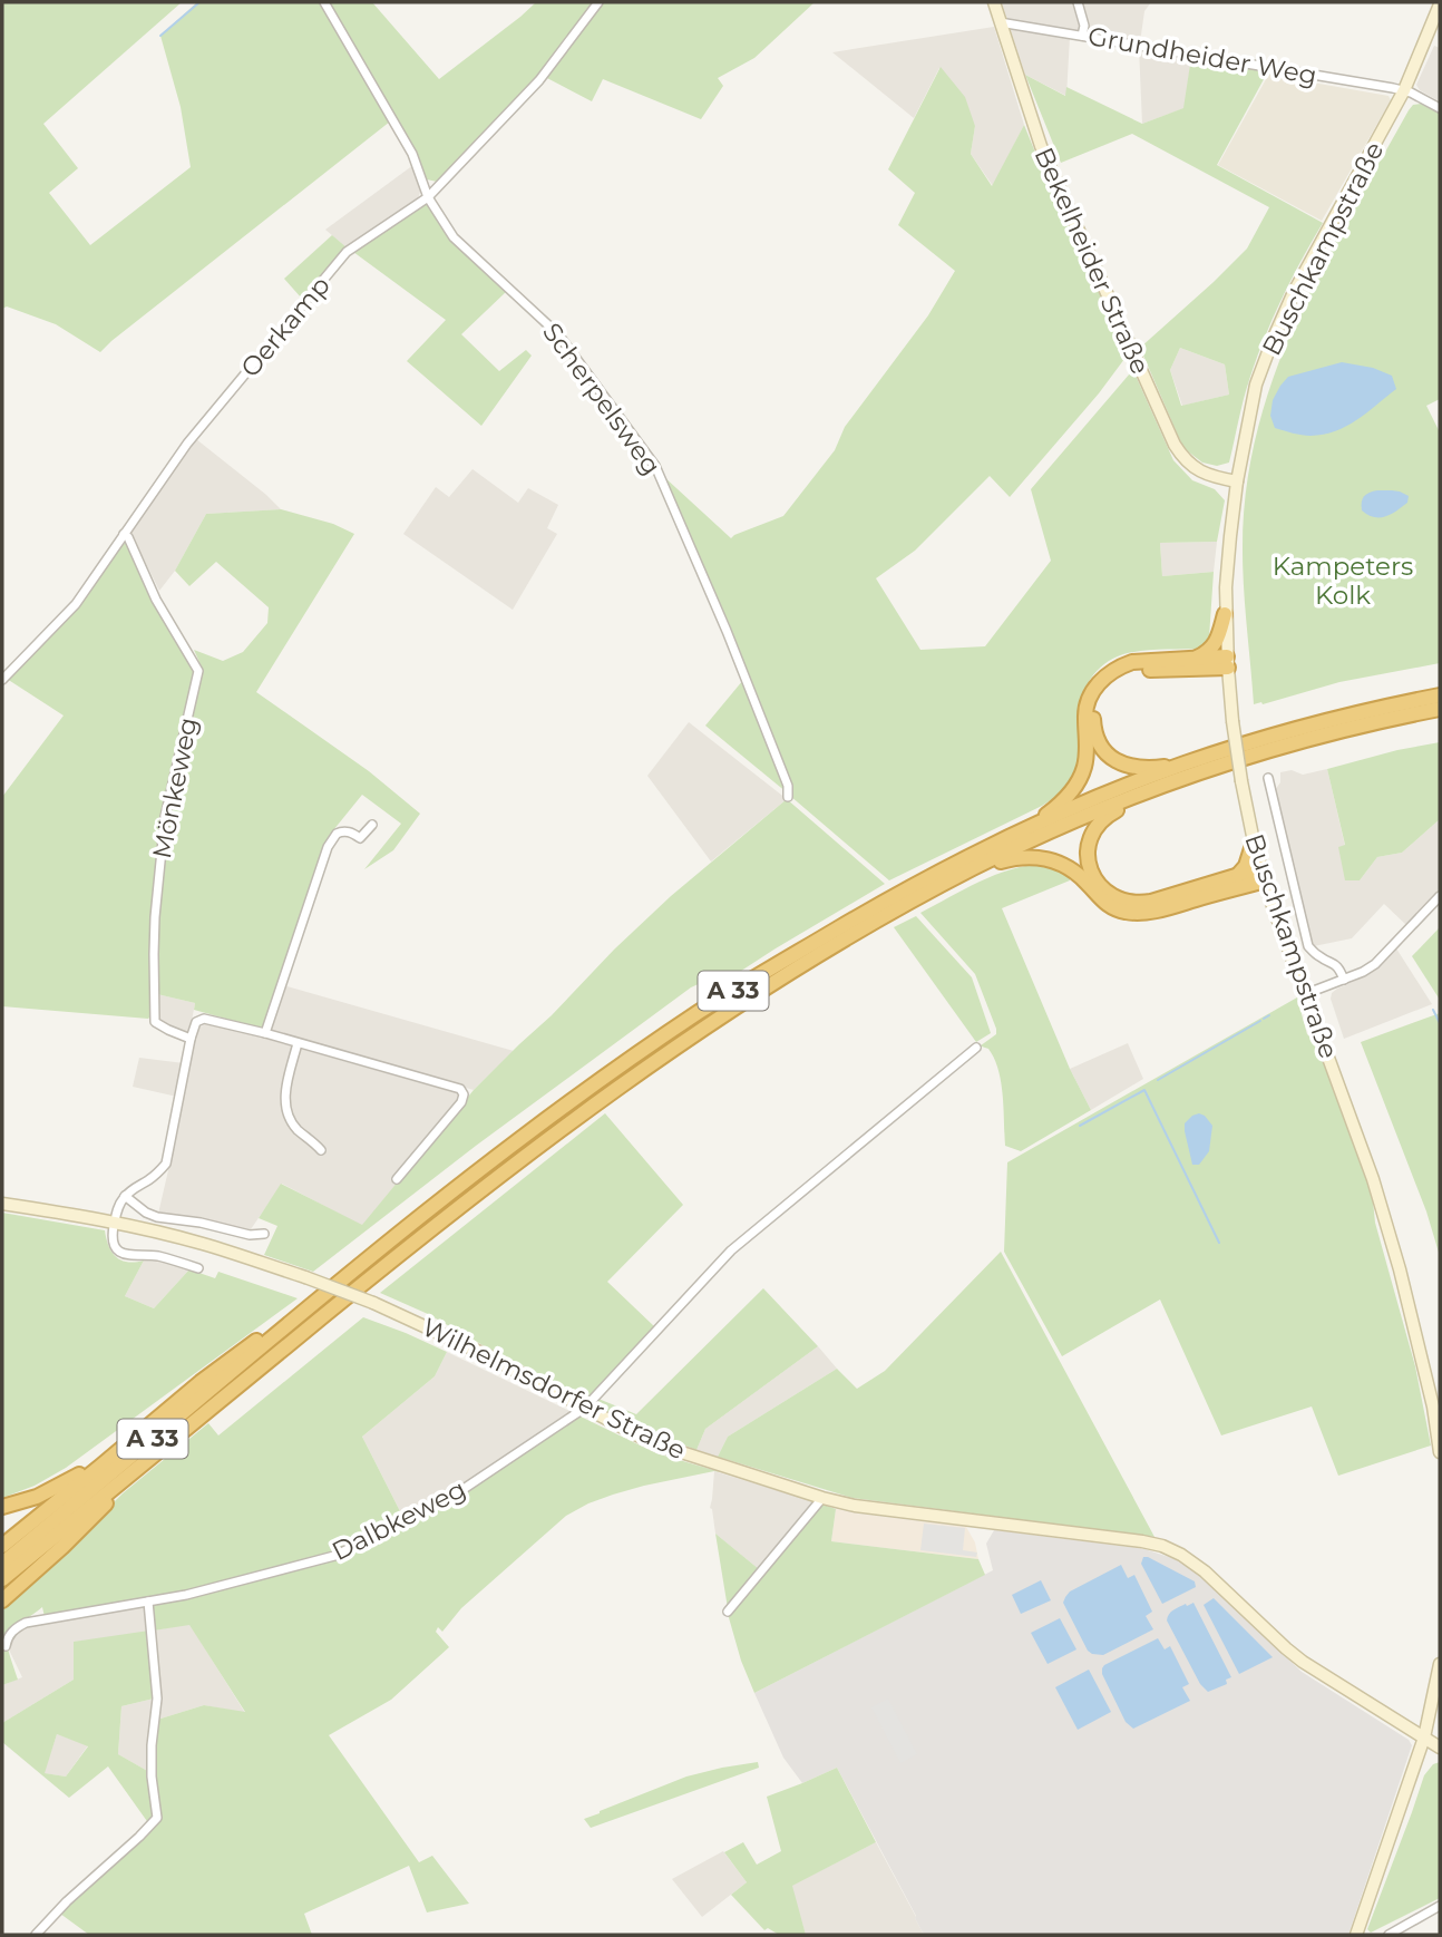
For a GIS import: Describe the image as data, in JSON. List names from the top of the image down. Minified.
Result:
{"streets":{"highway":["A 33"],"street":["Grundheider Weg","Buschkampstraße","Bekelheider Straße","Oerkamp","Scherpelsweg","Mönkeweg","Wilhelmsdorfer Straße","Dalbkeweg"]},"crossings":[["Grundheider Weg","Buschkampstraße"],["Grundheider Weg","Bekelheider Straße"],["Buschkampstraße","Bekelheider Straße"],["Oerkamp","Scherpelsweg"],["Oerkamp","Mönkeweg"],["Wilhelmsdorfer Straße","Dalbkeweg"]],"parks":["Kampeters Kolk"]}
